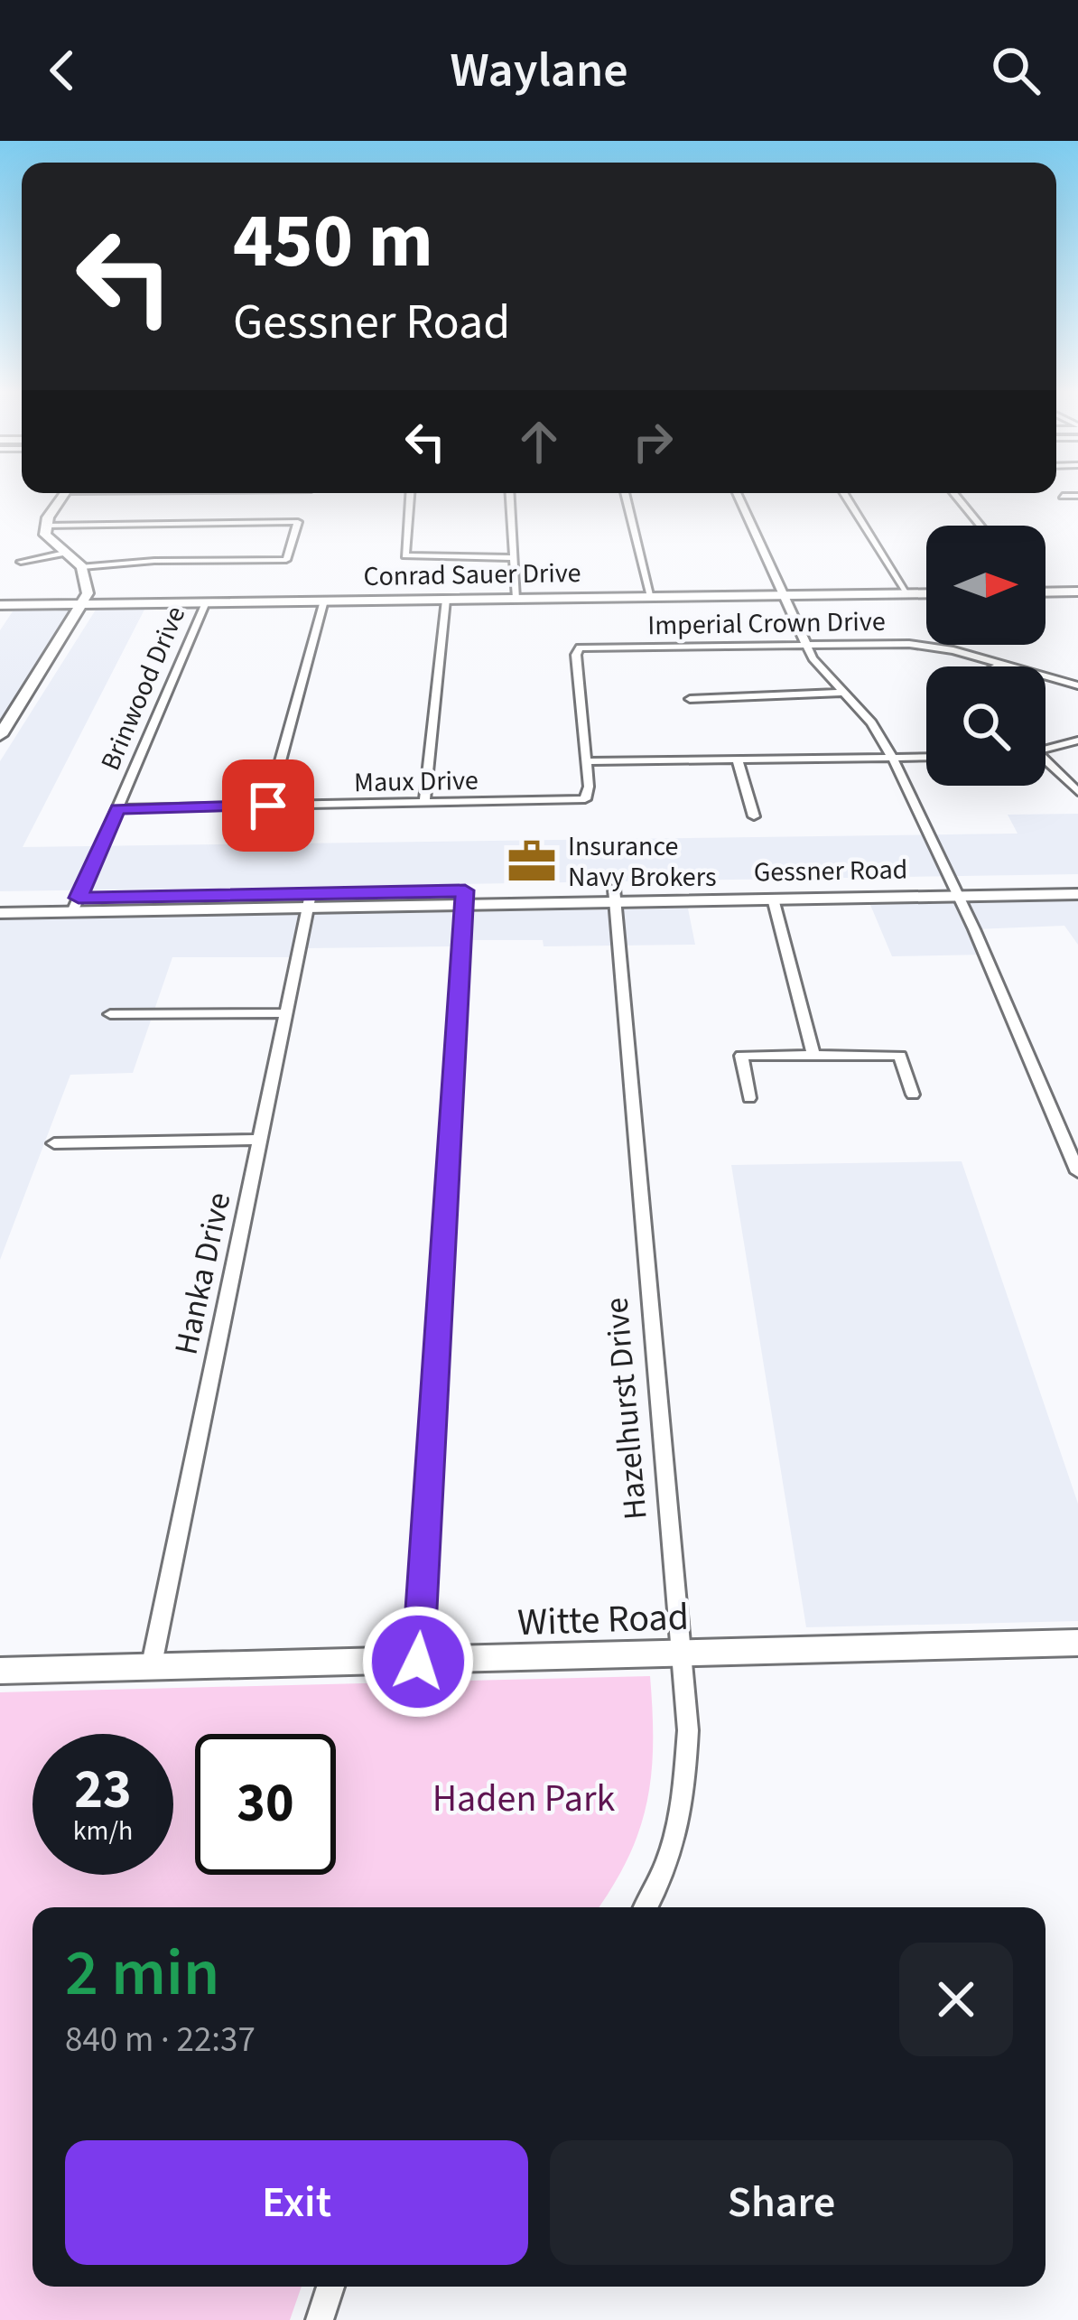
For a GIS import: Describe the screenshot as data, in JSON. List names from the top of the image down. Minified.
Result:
{"streets":{"street":["Conrad Sauer Drive","Imperial Crown Drive","Brinwood Drive","Maux Drive","Gessner Road","Hanka Drive","Hazelhurst Drive","Witte Road"]},"crossings":[["Conrad Sauer Drive","Brinwood Drive"],["Imperial Crown Drive","Maux Drive"],["Brinwood Drive","Maux Drive"],["Brinwood Drive","Gessner Road"],["Gessner Road","Hanka Drive"],["Gessner Road","Hazelhurst Drive"],["Hanka Drive","Witte Road"],["Hazelhurst Drive","Witte Road"]],"parks":["Haden Park"],"places":{"office":["Insurance Navy Brokers"]},"north":"right","page":{"header":"Waylane","turn":["450 m","Gessner Road"],"speed":"23 km/h","limit":"30","heading":["2 min","840 m · 22:37"],"buttons":["Exit","Share"]}}
